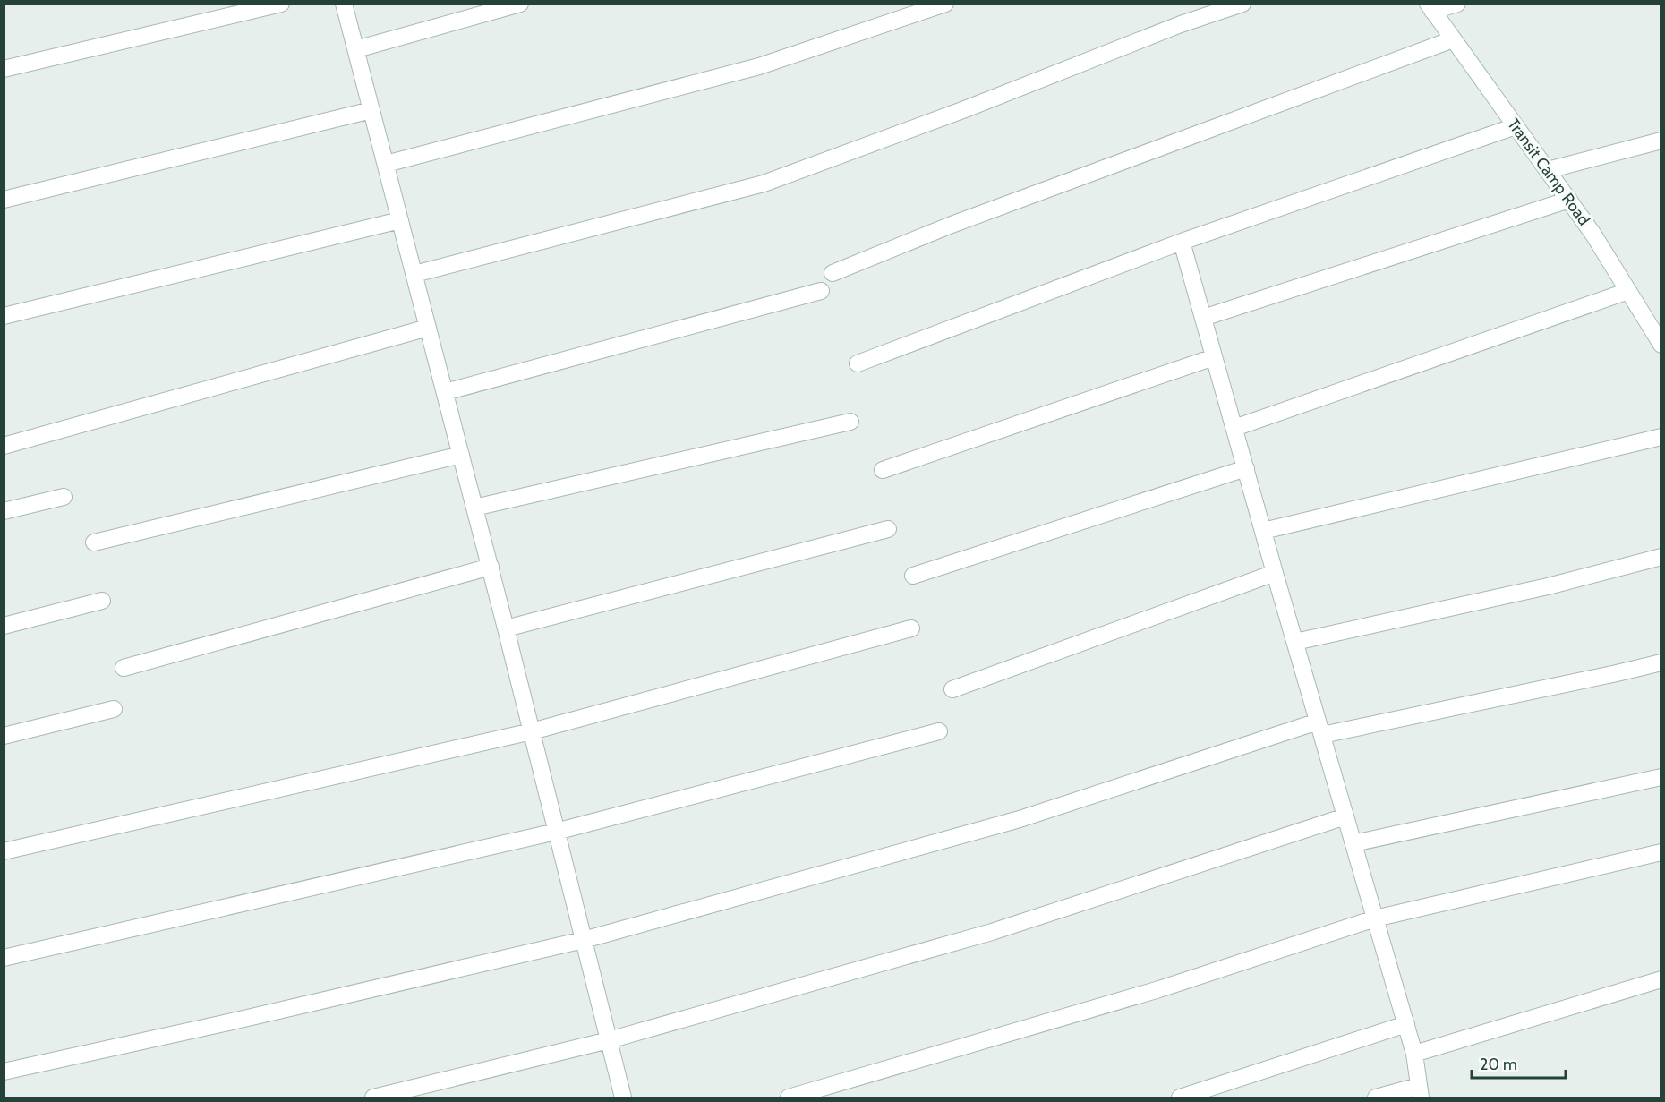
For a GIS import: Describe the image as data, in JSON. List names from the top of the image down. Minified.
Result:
{"streets":{"street":["Transit Camp Road"]},"scale_bar":"20 m"}
